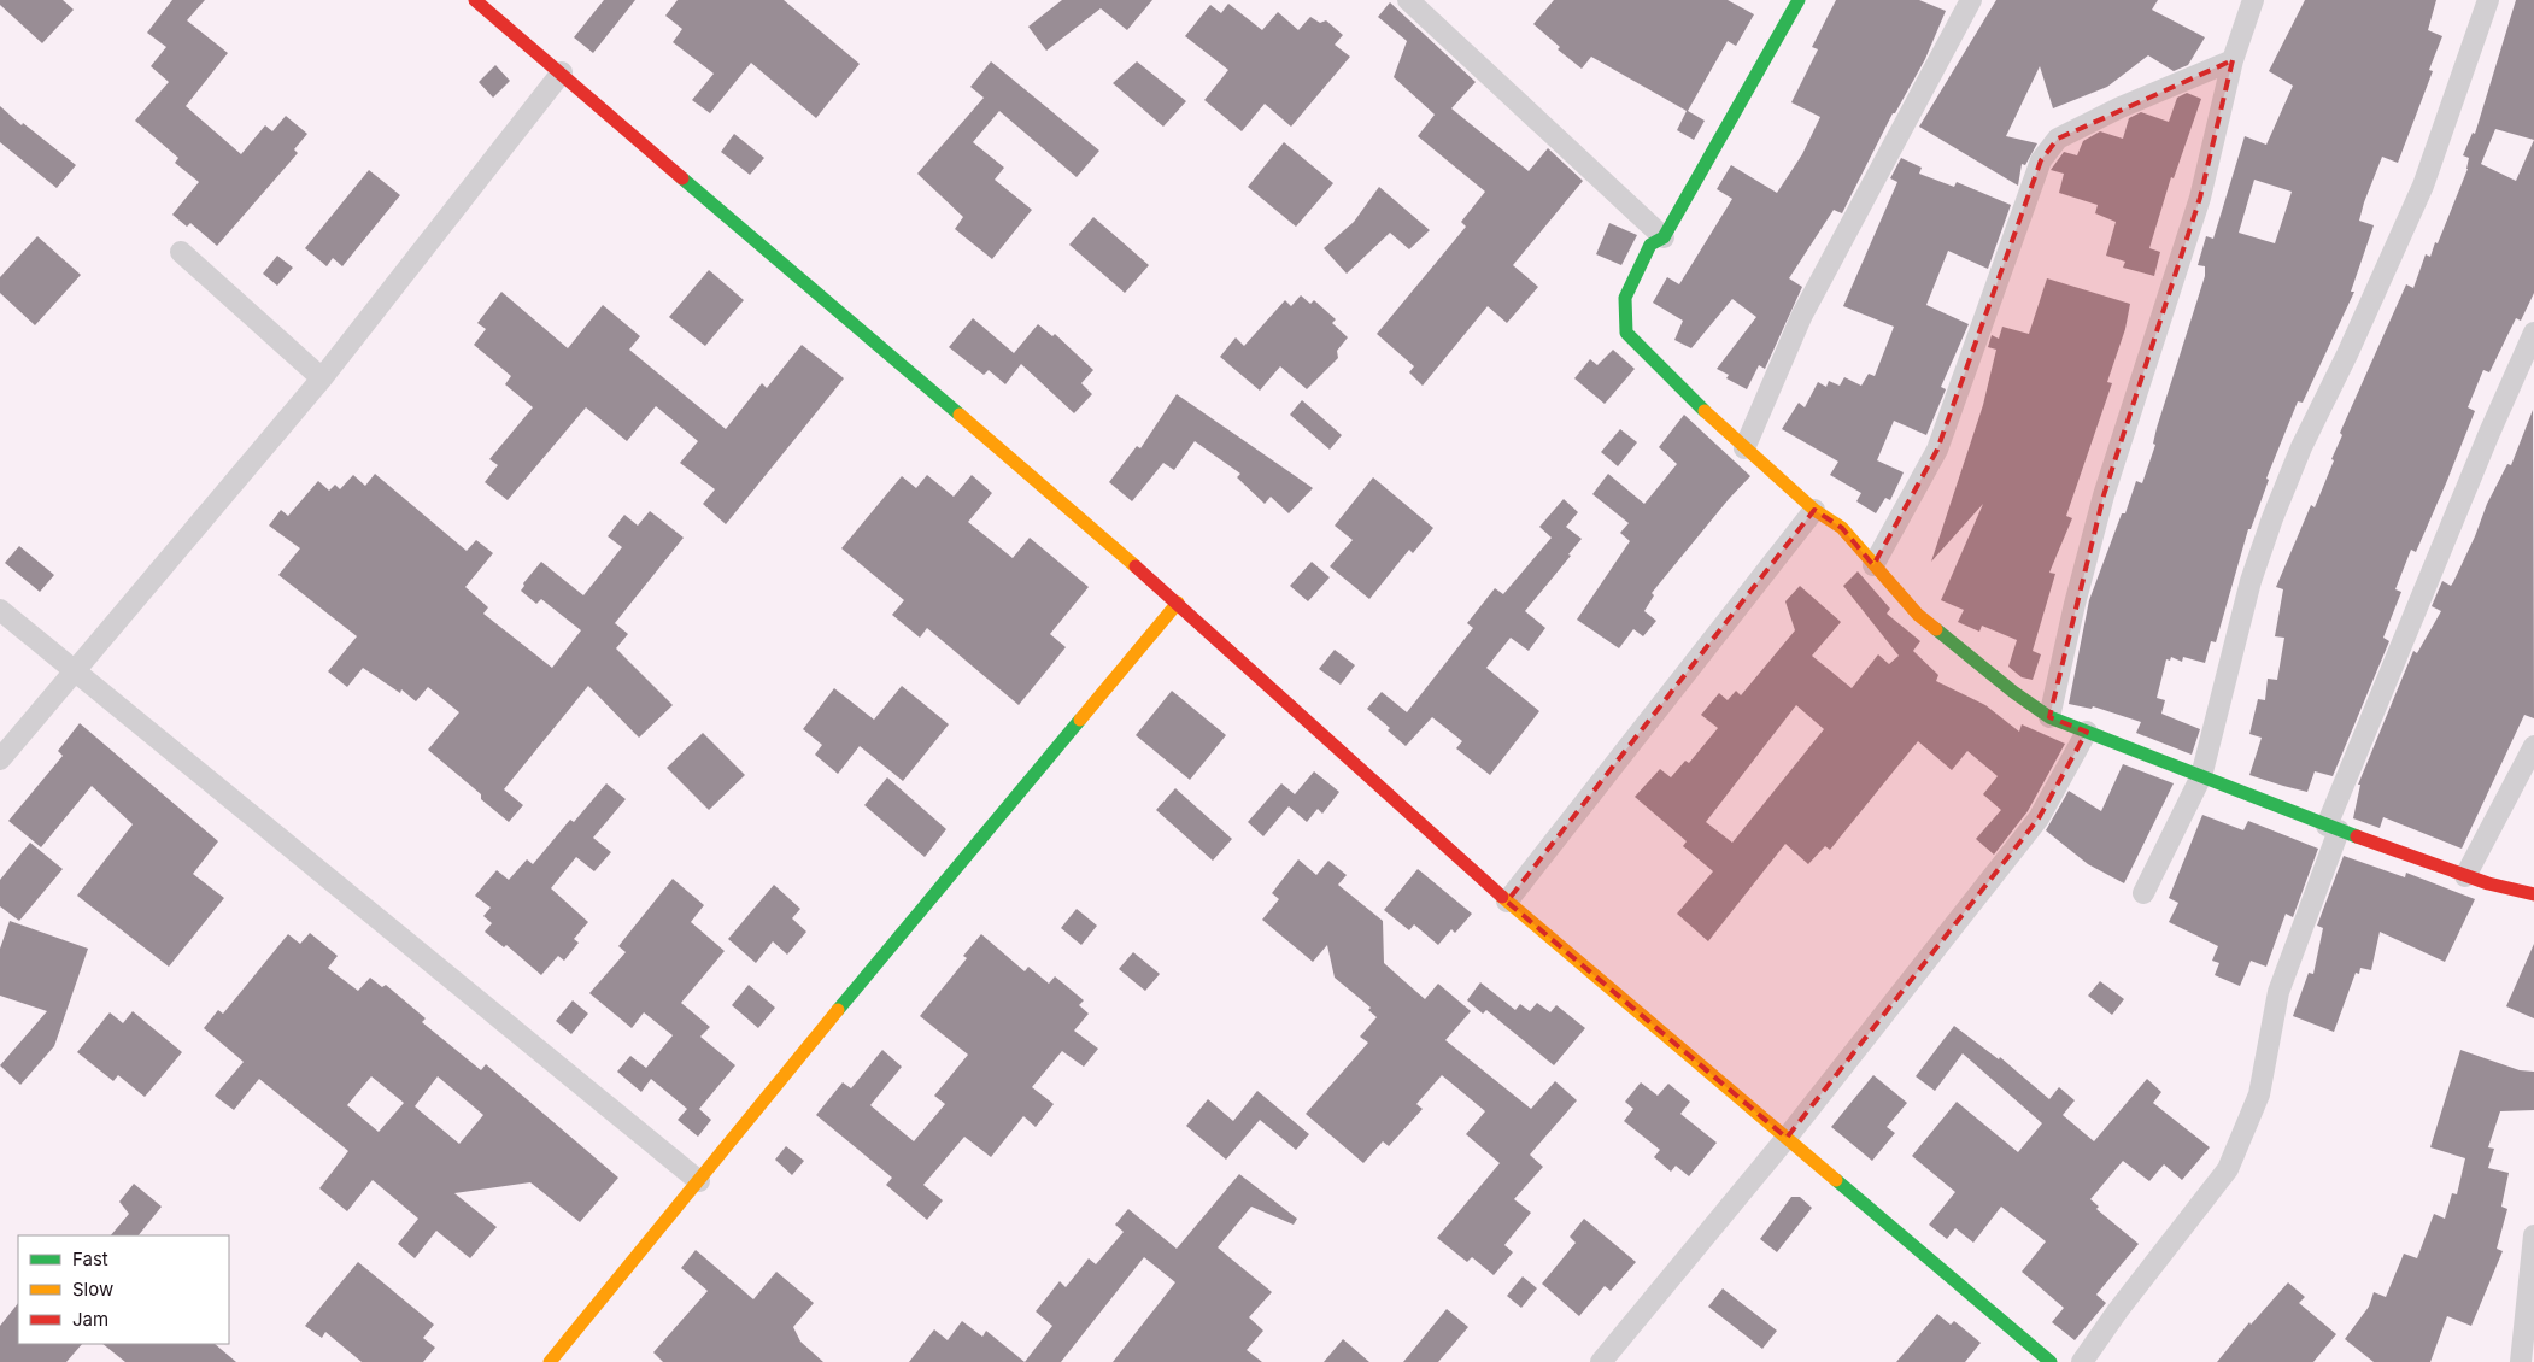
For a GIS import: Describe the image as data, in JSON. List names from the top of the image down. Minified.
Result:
{"legend":["Fast","Slow","Jam"]}
